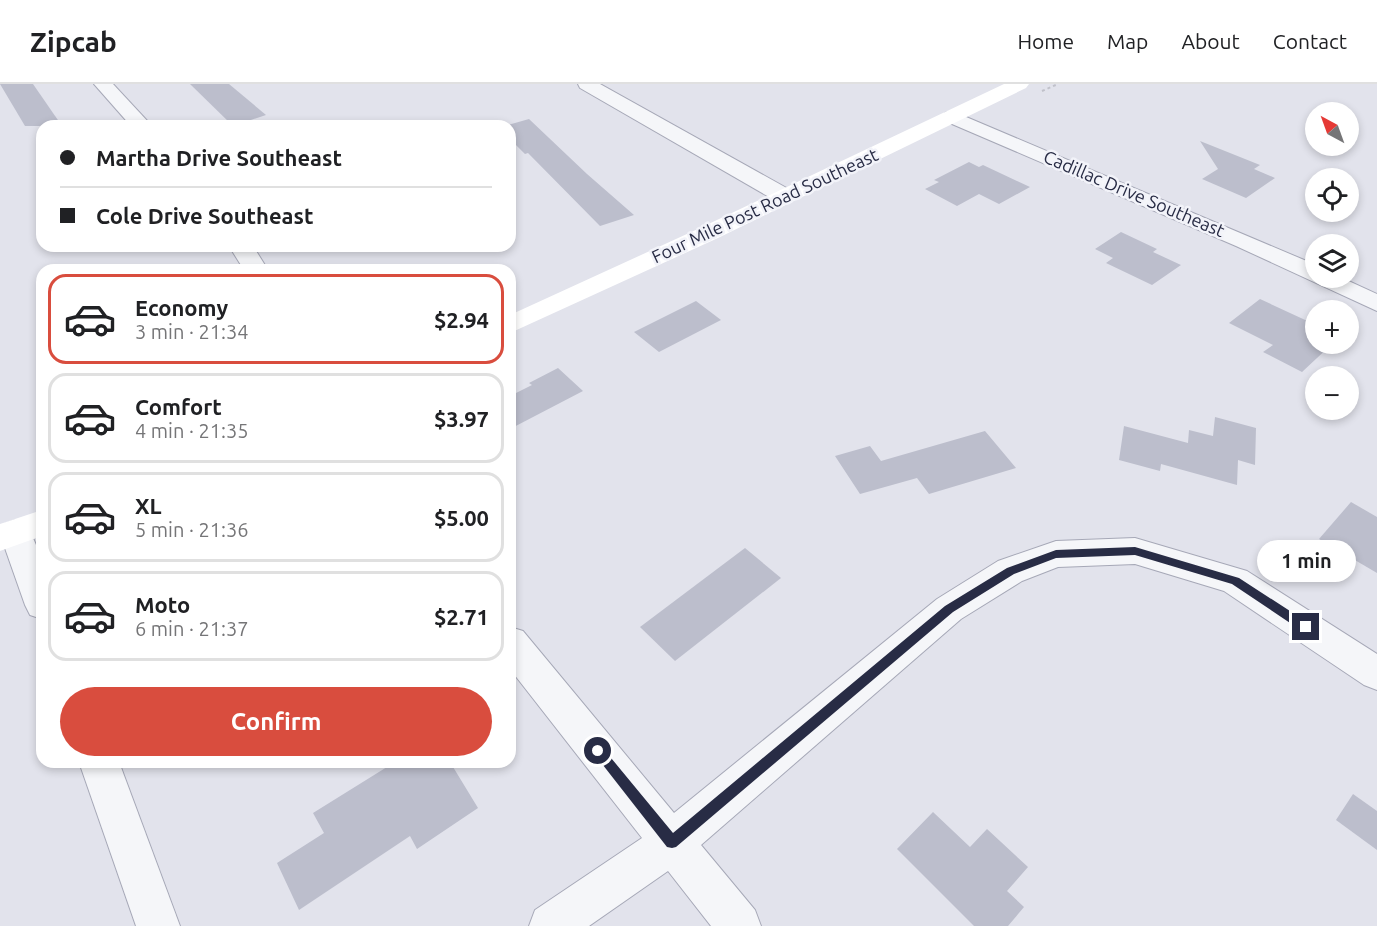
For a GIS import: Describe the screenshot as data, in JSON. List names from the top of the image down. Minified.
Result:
{"streets":{"main road":["Four Mile Post Road Southeast"],"street":["Cadillac Drive Southeast"]},"crossings":[["Cadillac Drive Southeast","Four Mile Post Road Southeast"]],"north":"top left","page":{"header":"Zipcab","nav":["Home","Map","About","Contact"],"map_buttons":["+","−"],"banner":["Martha Drive Southeast","Cole Drive Southeast"],"list":[{"name":"Economy","note":"3 min · 21:34","value":"$2.94"},{"name":"Comfort","note":"4 min · 21:35","value":"$3.97"},{"name":"XL","note":"5 min · 21:36","value":"$5.00"},{"name":"Moto","note":"6 min · 21:37","value":"$2.71"}],"bubble":"1 min","buttons":"Confirm"}}
